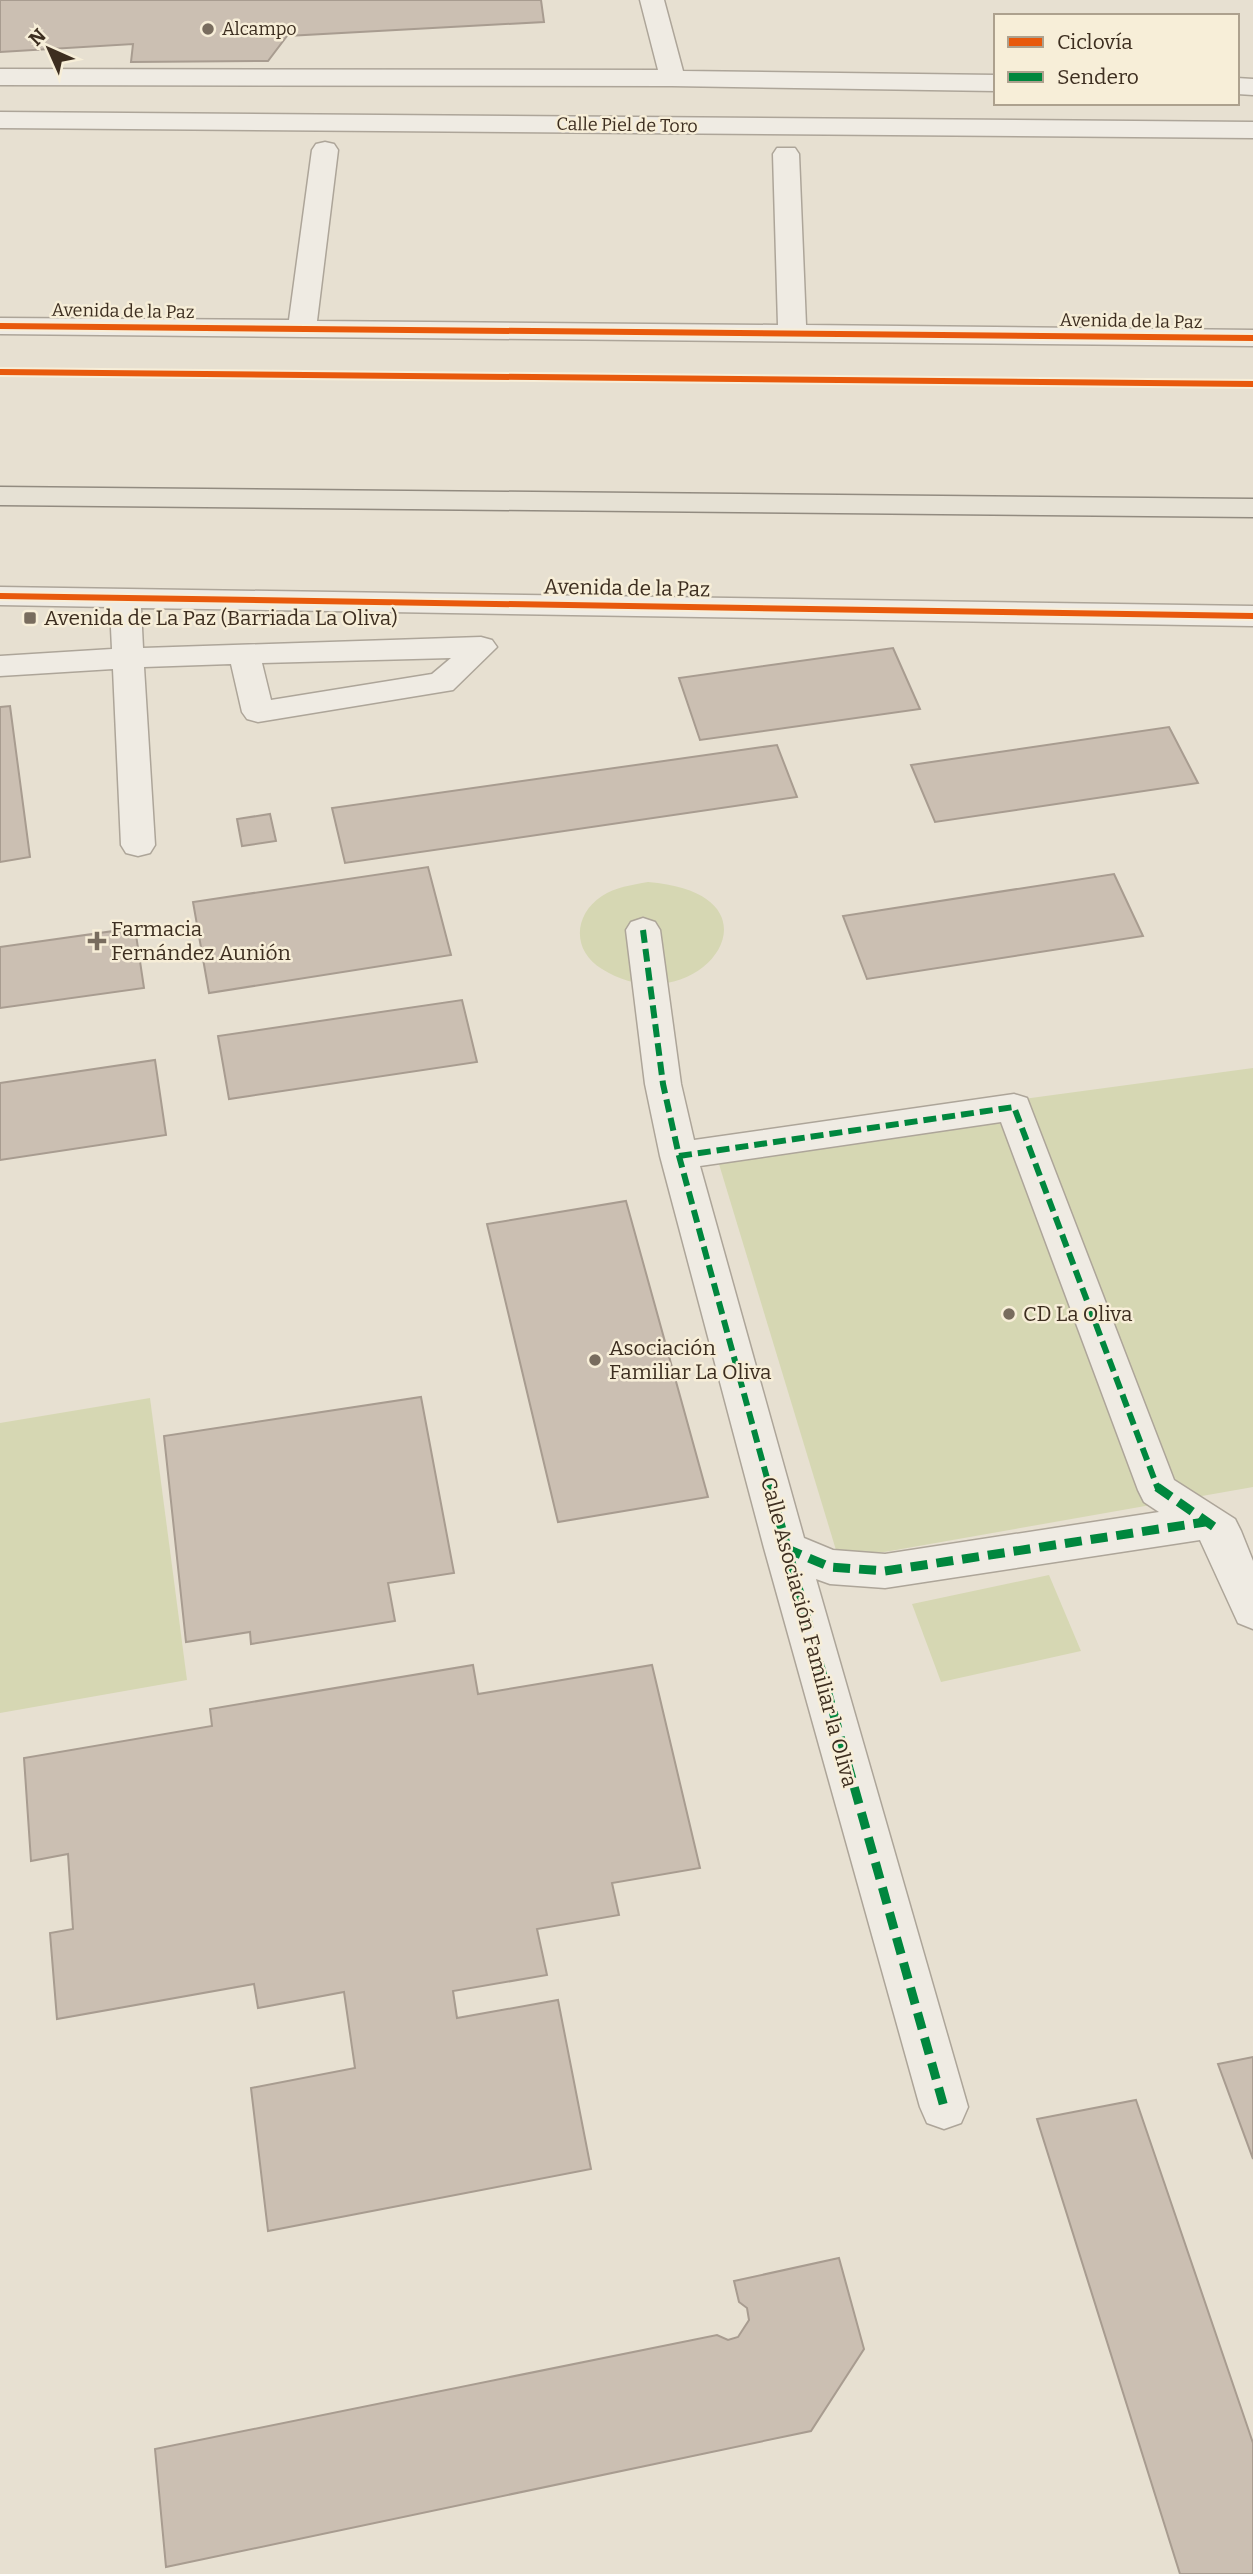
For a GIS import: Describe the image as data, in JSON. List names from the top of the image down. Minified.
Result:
{"streets":{"street":["Calle Piel de Toro","Avenida de la Paz","Calle Asociación Familiar la Oliva"]},"places":{"other":["Alcampo","CD La Oliva","Asociación Familiar La Oliva"],"transit":["Avenida de La Paz (Barriada La Oliva)"],"health":["Farmacia Fernández Aunión"]},"legend":["Ciclovía","Sendero"],"north":"top left"}
